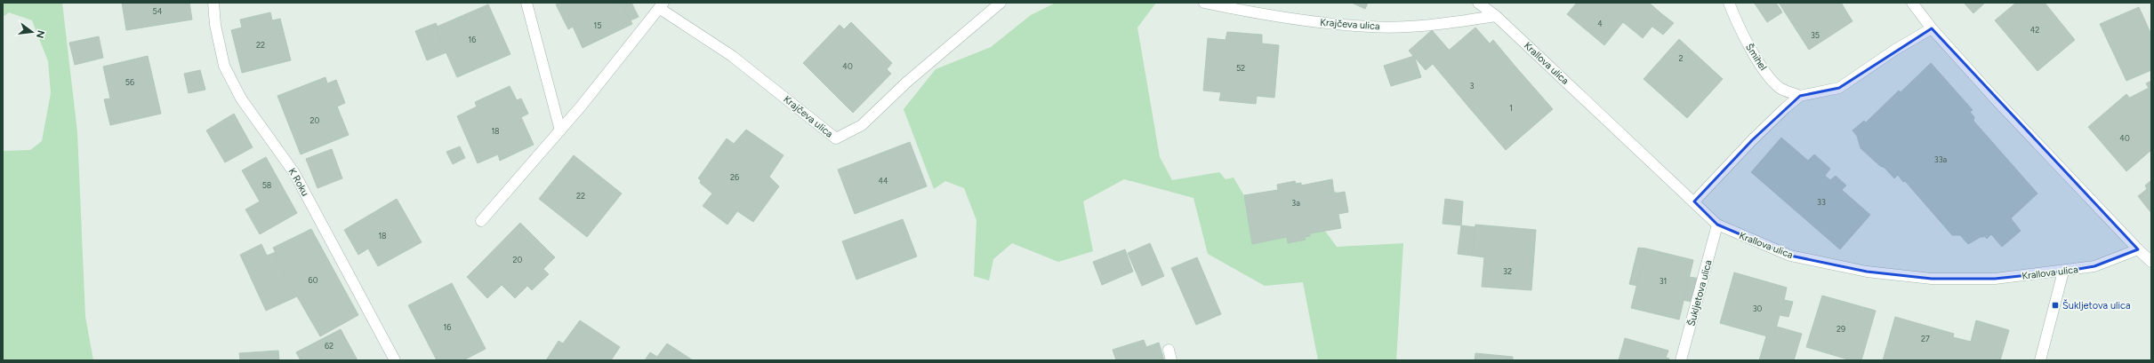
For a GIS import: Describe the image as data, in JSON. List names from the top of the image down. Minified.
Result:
{"streets":{"street":["Krajčeva ulica","Šmihel","Krallova ulica","K Roku","Šukljetova ulica"]},"crossings":[["Krajčeva ulica","Krallova ulica"],["Krallova ulica","Šukljetova ulica"]],"places":{"transit":["Šukljetova ulica"]},"house_numbers":["54","4","15","42","35","16","22","2","40","52","56","3","1","20","18","40","33a","26","44","58","22","33","3a","18","20","32","60","31","30","16","29","27","62"],"north":"right"}
